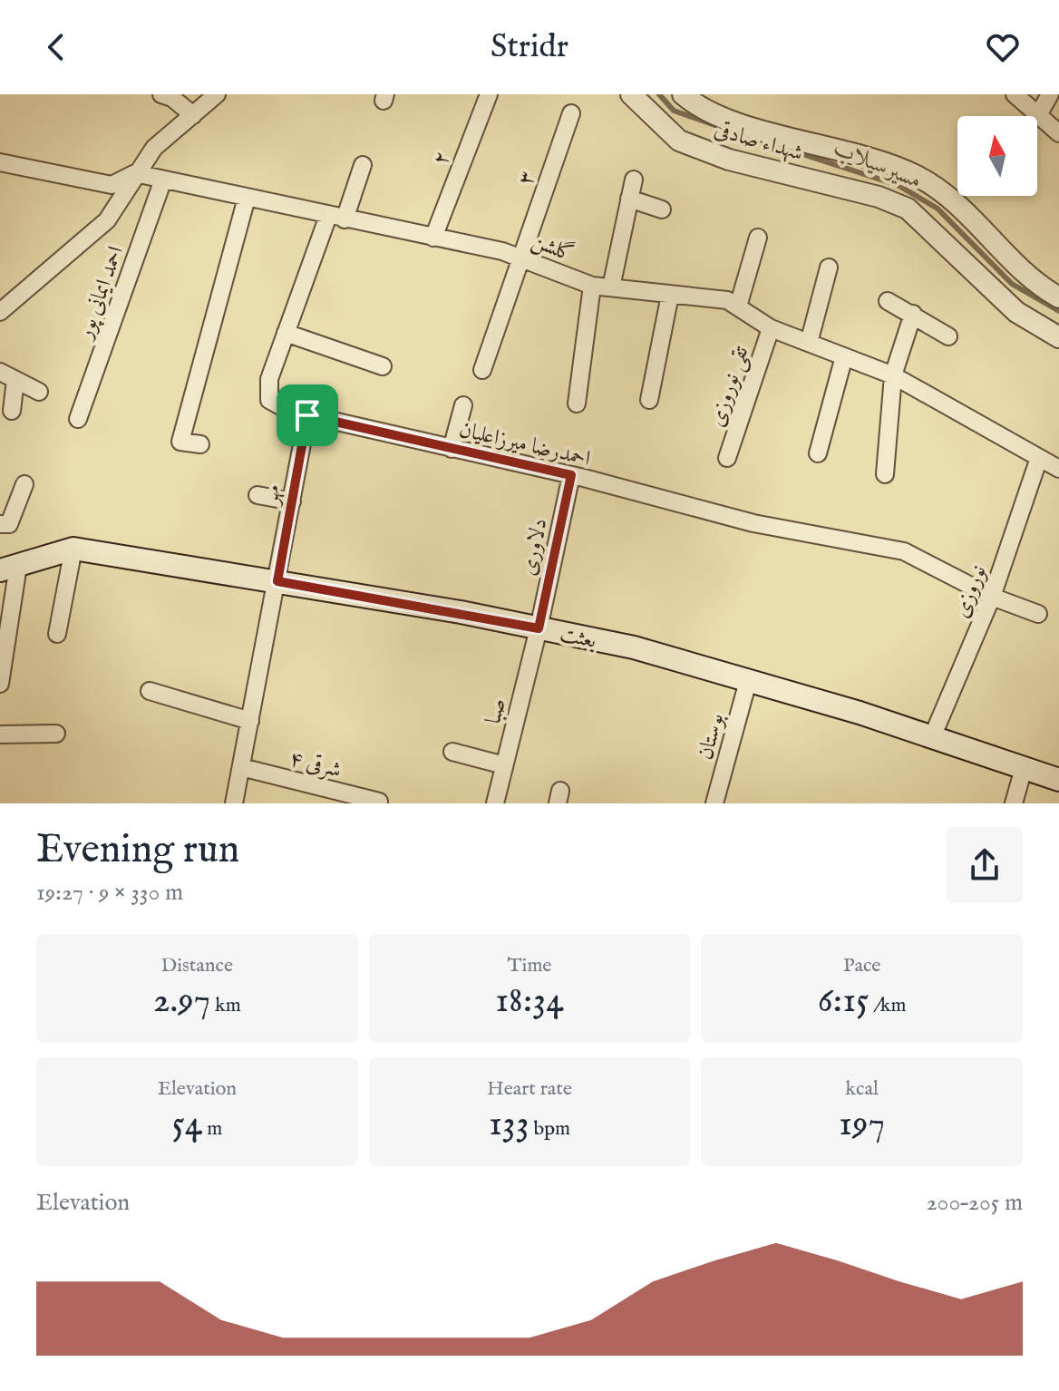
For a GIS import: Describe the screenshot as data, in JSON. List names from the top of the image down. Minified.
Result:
{"streets":{"main road":["بعثت"],"street":["شهداء صادقی","۲","۳","گلشن","احمد ایمانی پور","تقی نوروزی","احمدرضا میرزاعلیان","مهر","دلاوری","نوروزی","صبا","بوستان","۴ شرقی"]},"crossings":[["۲","گلشن"],["۳","گلشن"],["گلشن","احمد ایمانی پور"],["گلشن","تقی نوروزی"],["گلشن","احمدرضا میرزاعلیان"],["گلشن","نوروزی"],["احمدرضا میرزاعلیان","مهر"],["احمدرضا میرزاعلیان","دلاوری"],["احمدرضا میرزاعلیان","نوروزی"],["مهر","بعثت"],["مهر","۴ شرقی"],["دلاوری","بعثت"],["دلاوری","صبا"],["نوروزی","بعثت"],["بعثت","صبا"],["بعثت","بوستان"]],"water":["مسیرسیلاب"],"north":"top","page":{"header":"Stridr","heading":["Evening run","19:27 · 9 × 330 m"],"stats":[["Distance","2.97 km"],["Time","18:34"],["Pace","6:15 /km"],["Elevation","54 m"],["Heart rate","133 bpm"],["kcal","197"]],"chart":["Elevation","200–205 m"]}}
